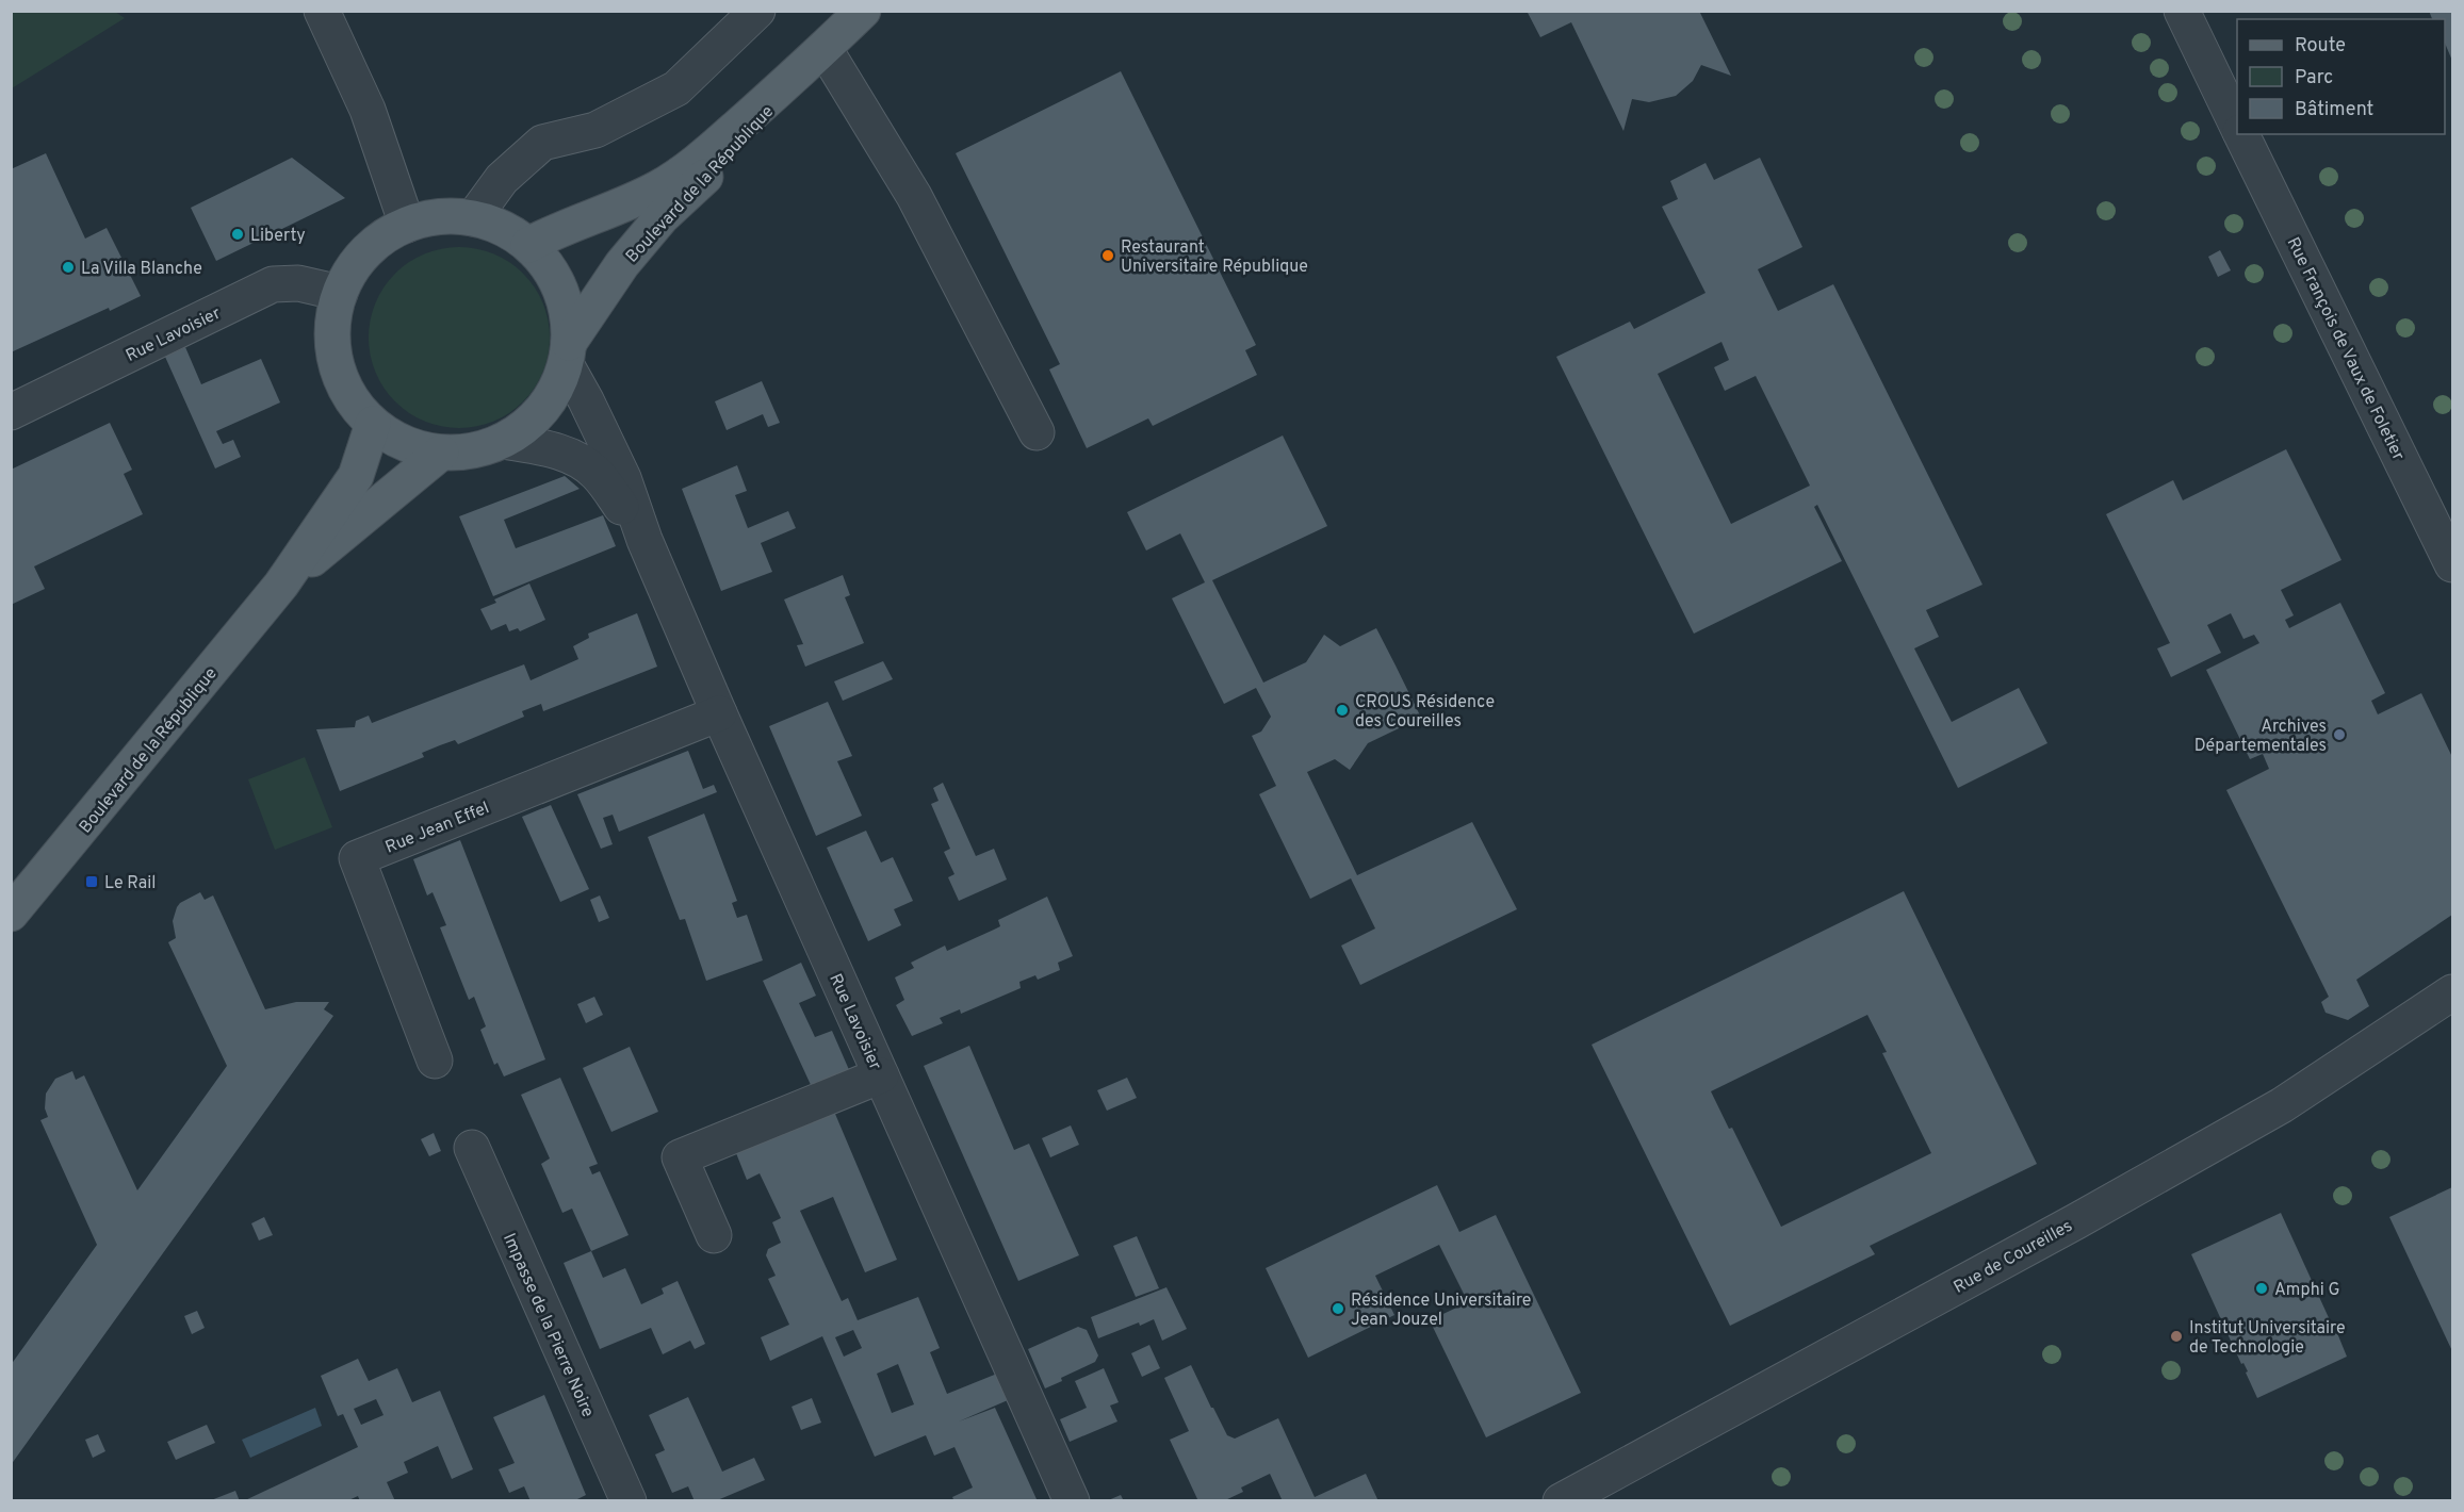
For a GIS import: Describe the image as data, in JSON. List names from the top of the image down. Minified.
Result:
{"streets":{"main road":["Boulevard de la République"],"street":["Rue Lavoisier","Rue François de Vaux de Foletier","Rue Jean Effel","Rue de Coureilles","Impasse de la Pierre Noire"]},"crossings":[["Boulevard de la République","Rue Lavoisier"],["Rue Lavoisier","Rue Jean Effel"]],"places":{"other":["Liberty","Restaurant Universitaire République","La Villa Blanche","CROUS Résidence des Coureilles","Archives Départementales","Amphi G","Résidence Universitaire Jean Jouzel","Institut Universitaire de Technologie"],"transit":["Le Rail"]},"legend":["Route","Parc","Bâtiment"]}
